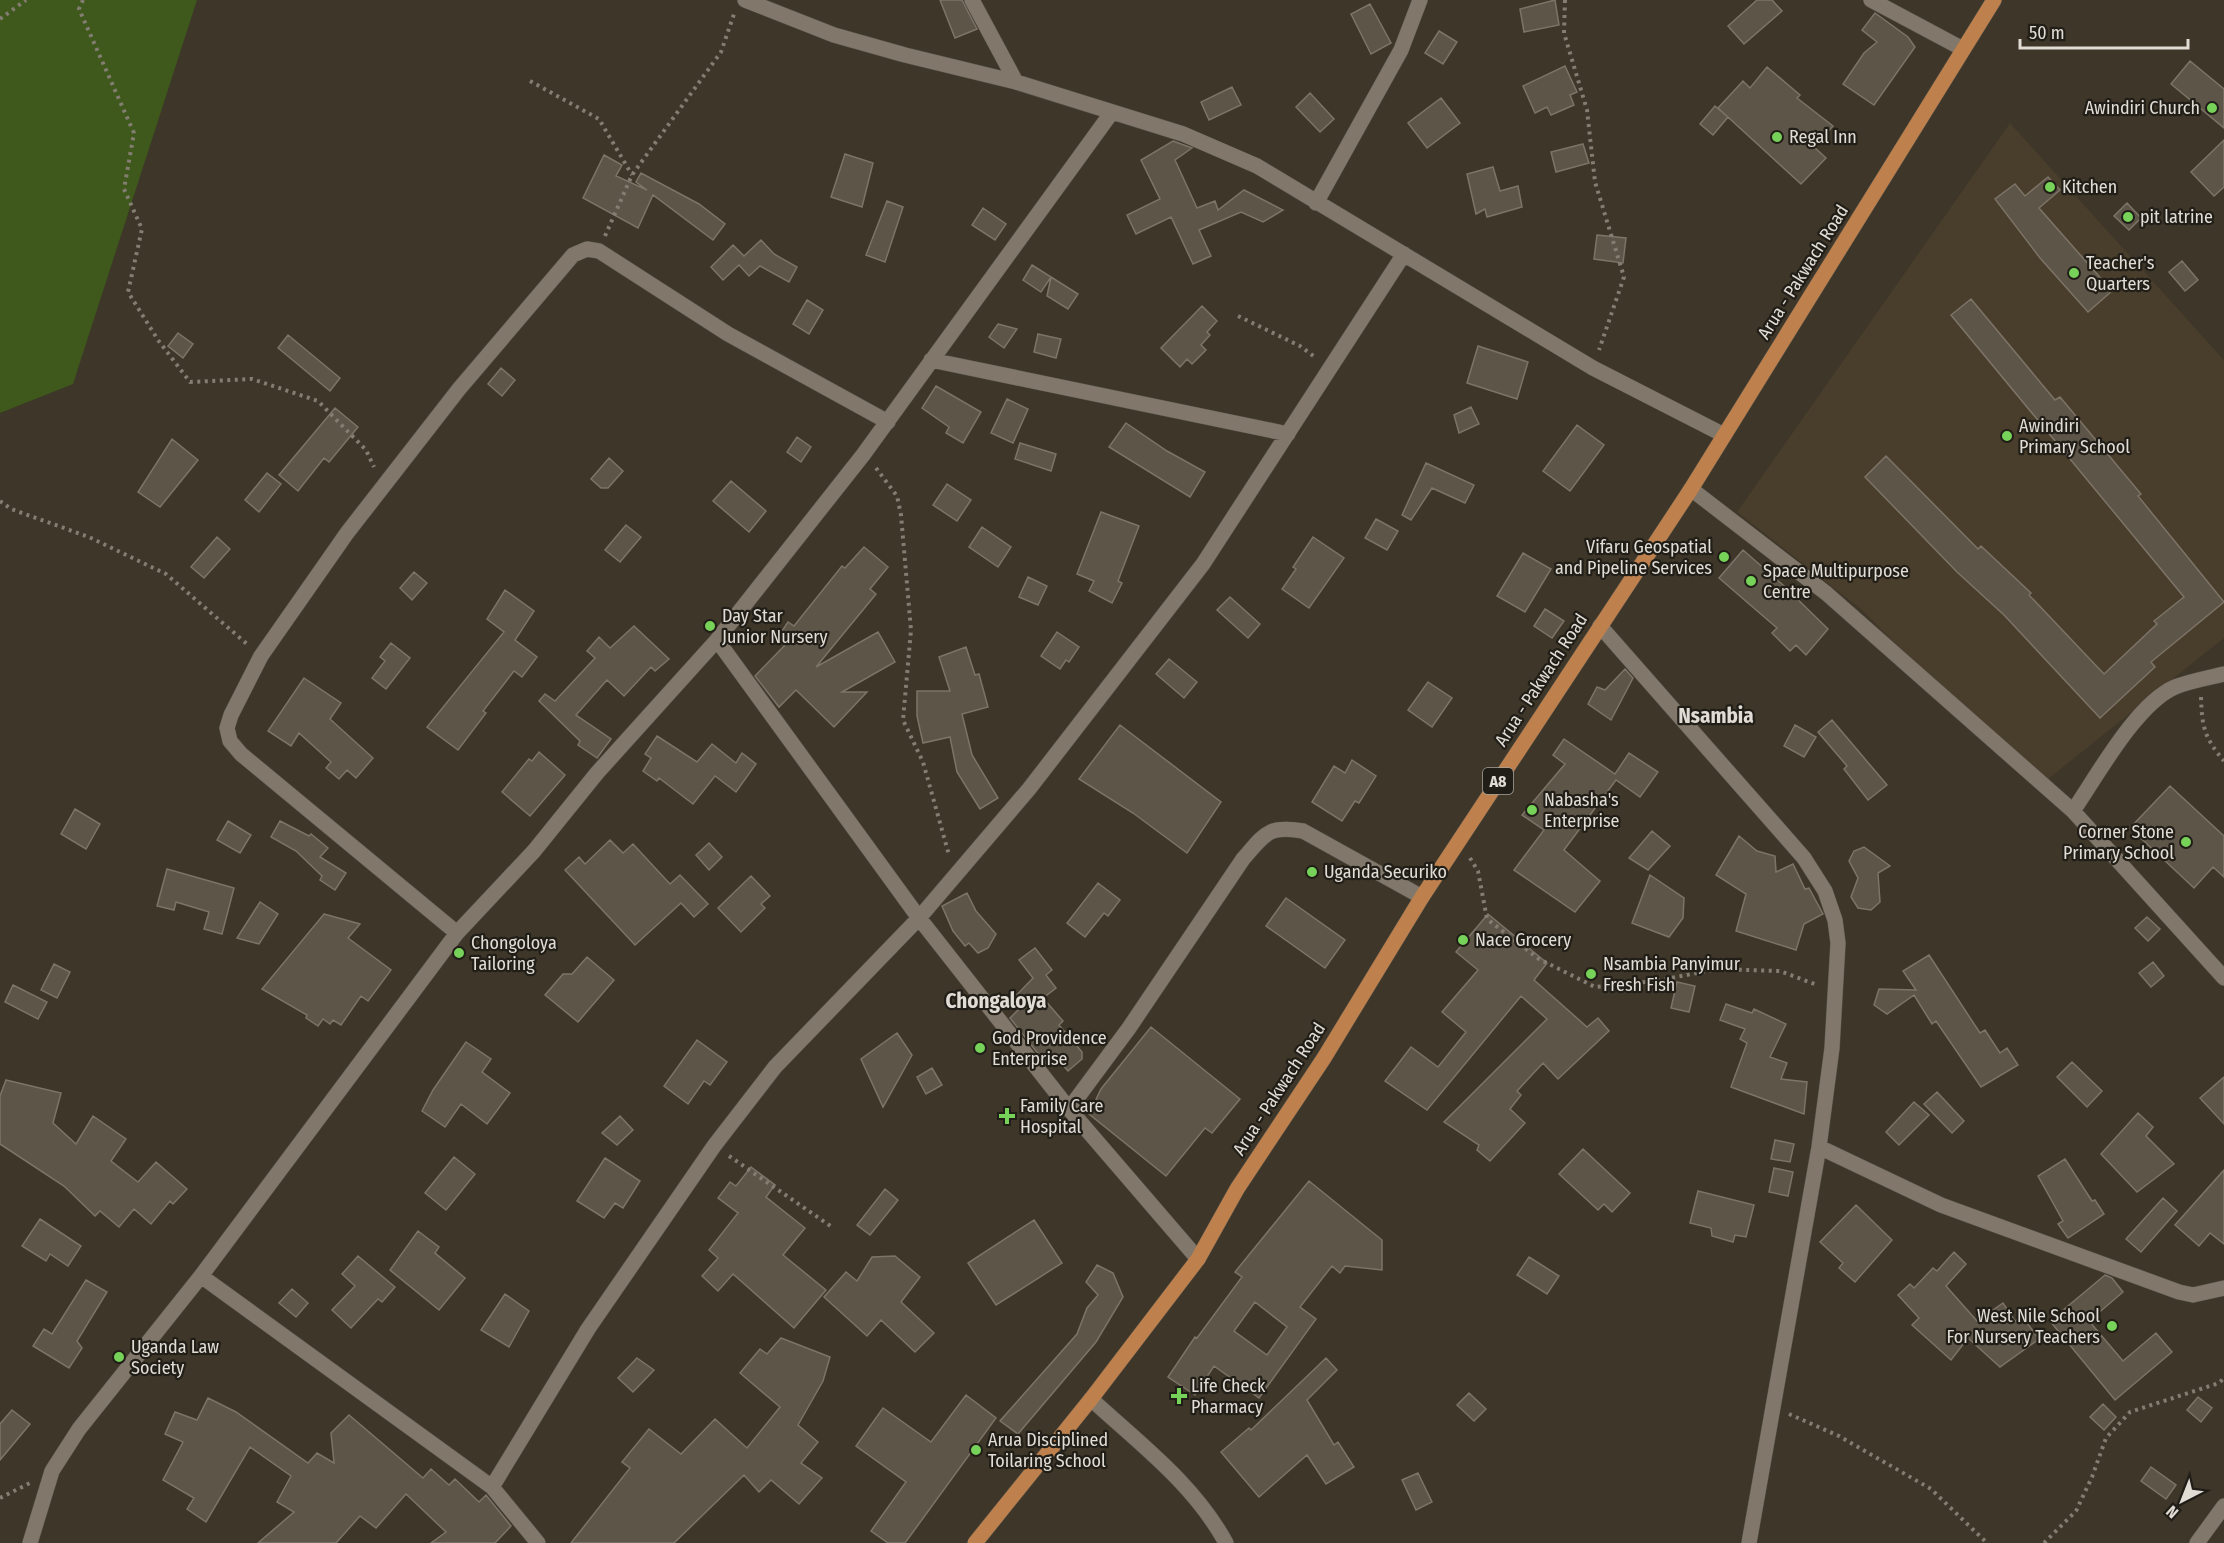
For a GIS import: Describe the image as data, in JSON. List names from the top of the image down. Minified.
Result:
{"streets":{"main road":["Arua - Pakwach Road","A8"]},"districts":["Nsambia","Chongaloya"],"places":{"other":["Awindiri Church","Regal Inn","Kitchen","pit latrine","Teacher's Quarters","Awindiri Primary School","Vifaru Geospatial and Pipeline Services","Space Multipurpose Centre","Day Star Junior Nursery","Nabasha's Enterprise","Corner Stone Primary School","Uganda Securiko","Nace Grocery","Chongoloya Tailoring","Nsambia Panyimur Fresh Fish","God Providence Enterprise","West Nile School For Nursery Teachers","Uganda Law Society","Arua Disciplined Toilaring School"],"health":["Family Care Hospital","Life Check Pharmacy"]},"scale_bar":"50 m","north":"bottom left"}
